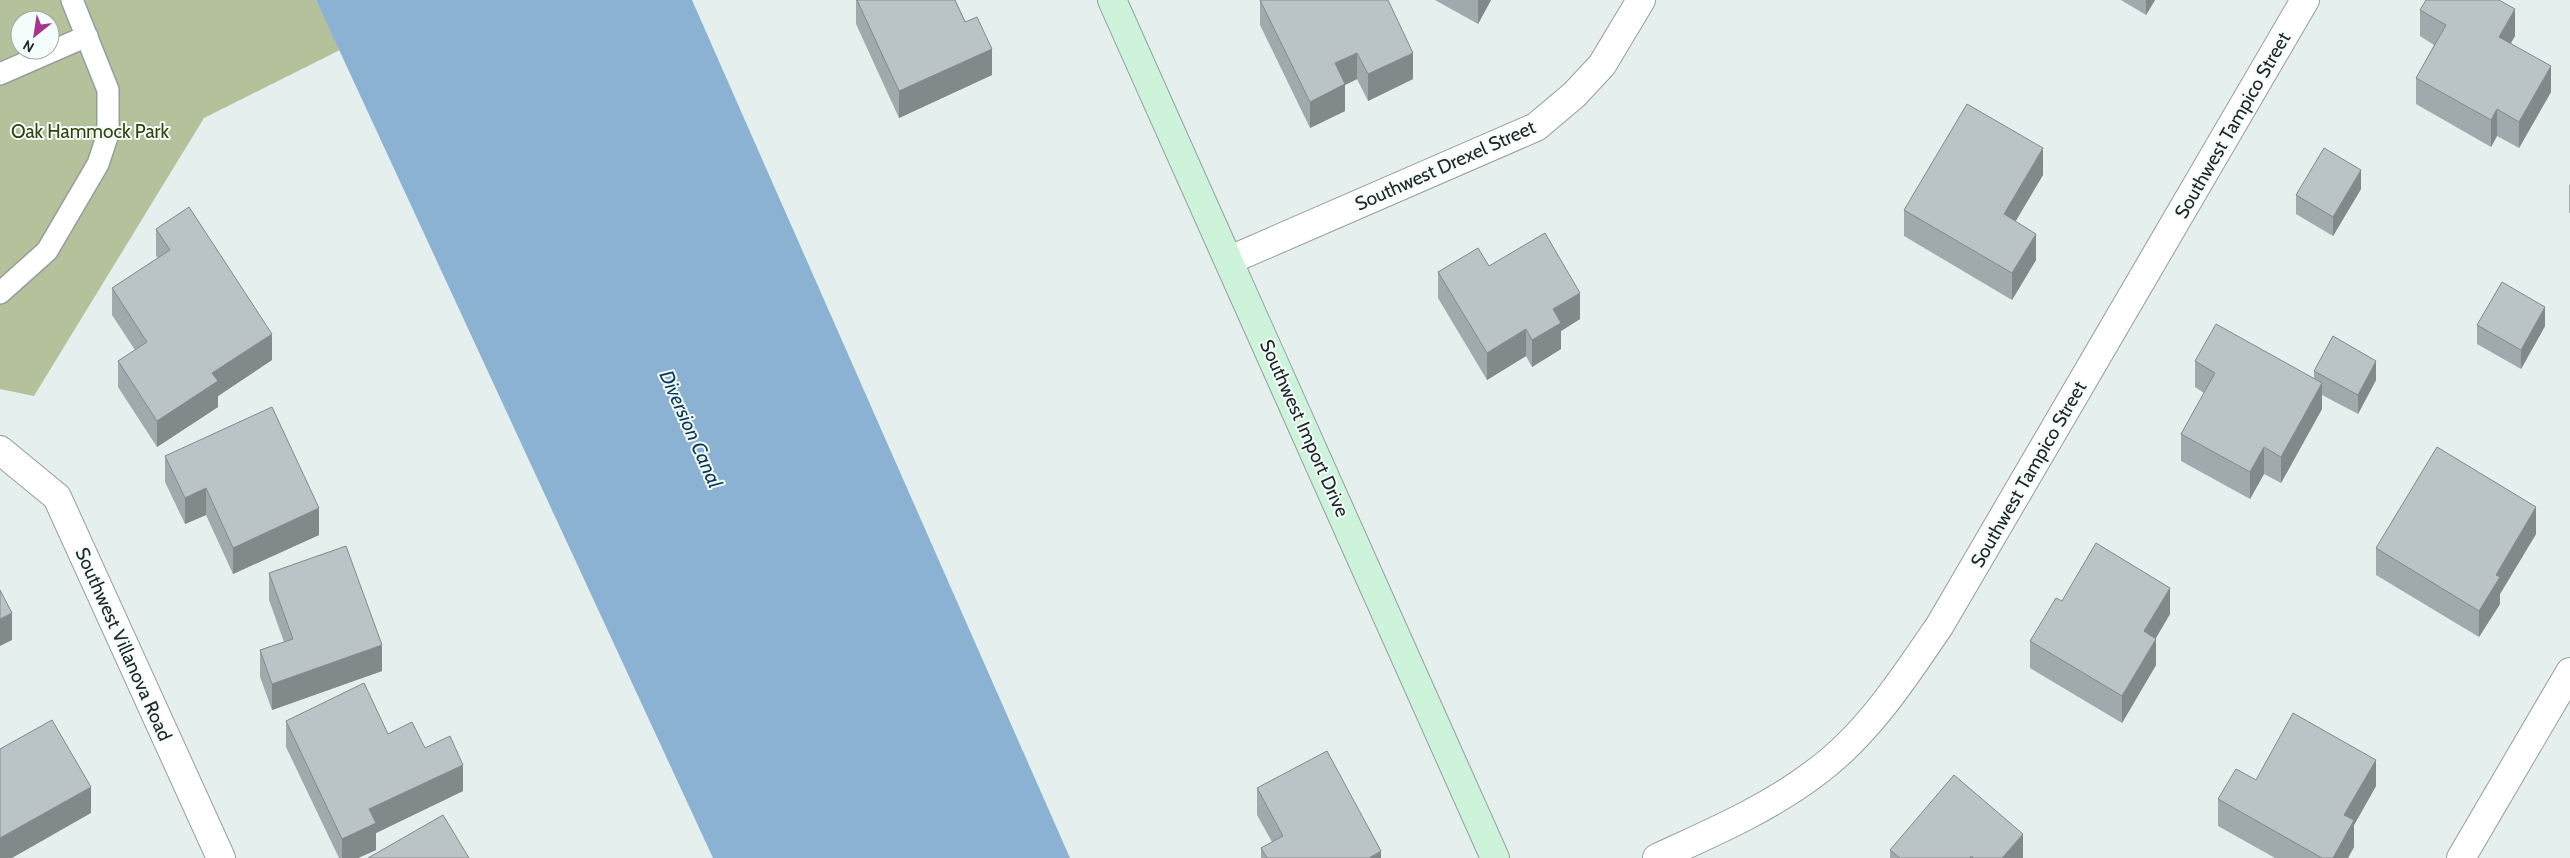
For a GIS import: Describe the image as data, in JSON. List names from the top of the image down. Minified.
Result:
{"streets":{"street":["Southwest Tampico Street","Southwest Drexel Street","Southwest Import Drive","Southwest Villanova Road"]},"crossings":[["Southwest Drexel Street","Southwest Import Drive"]],"water":["Diversion Canal"],"parks":["Oak Hammock Park"],"north":"bottom left"}
